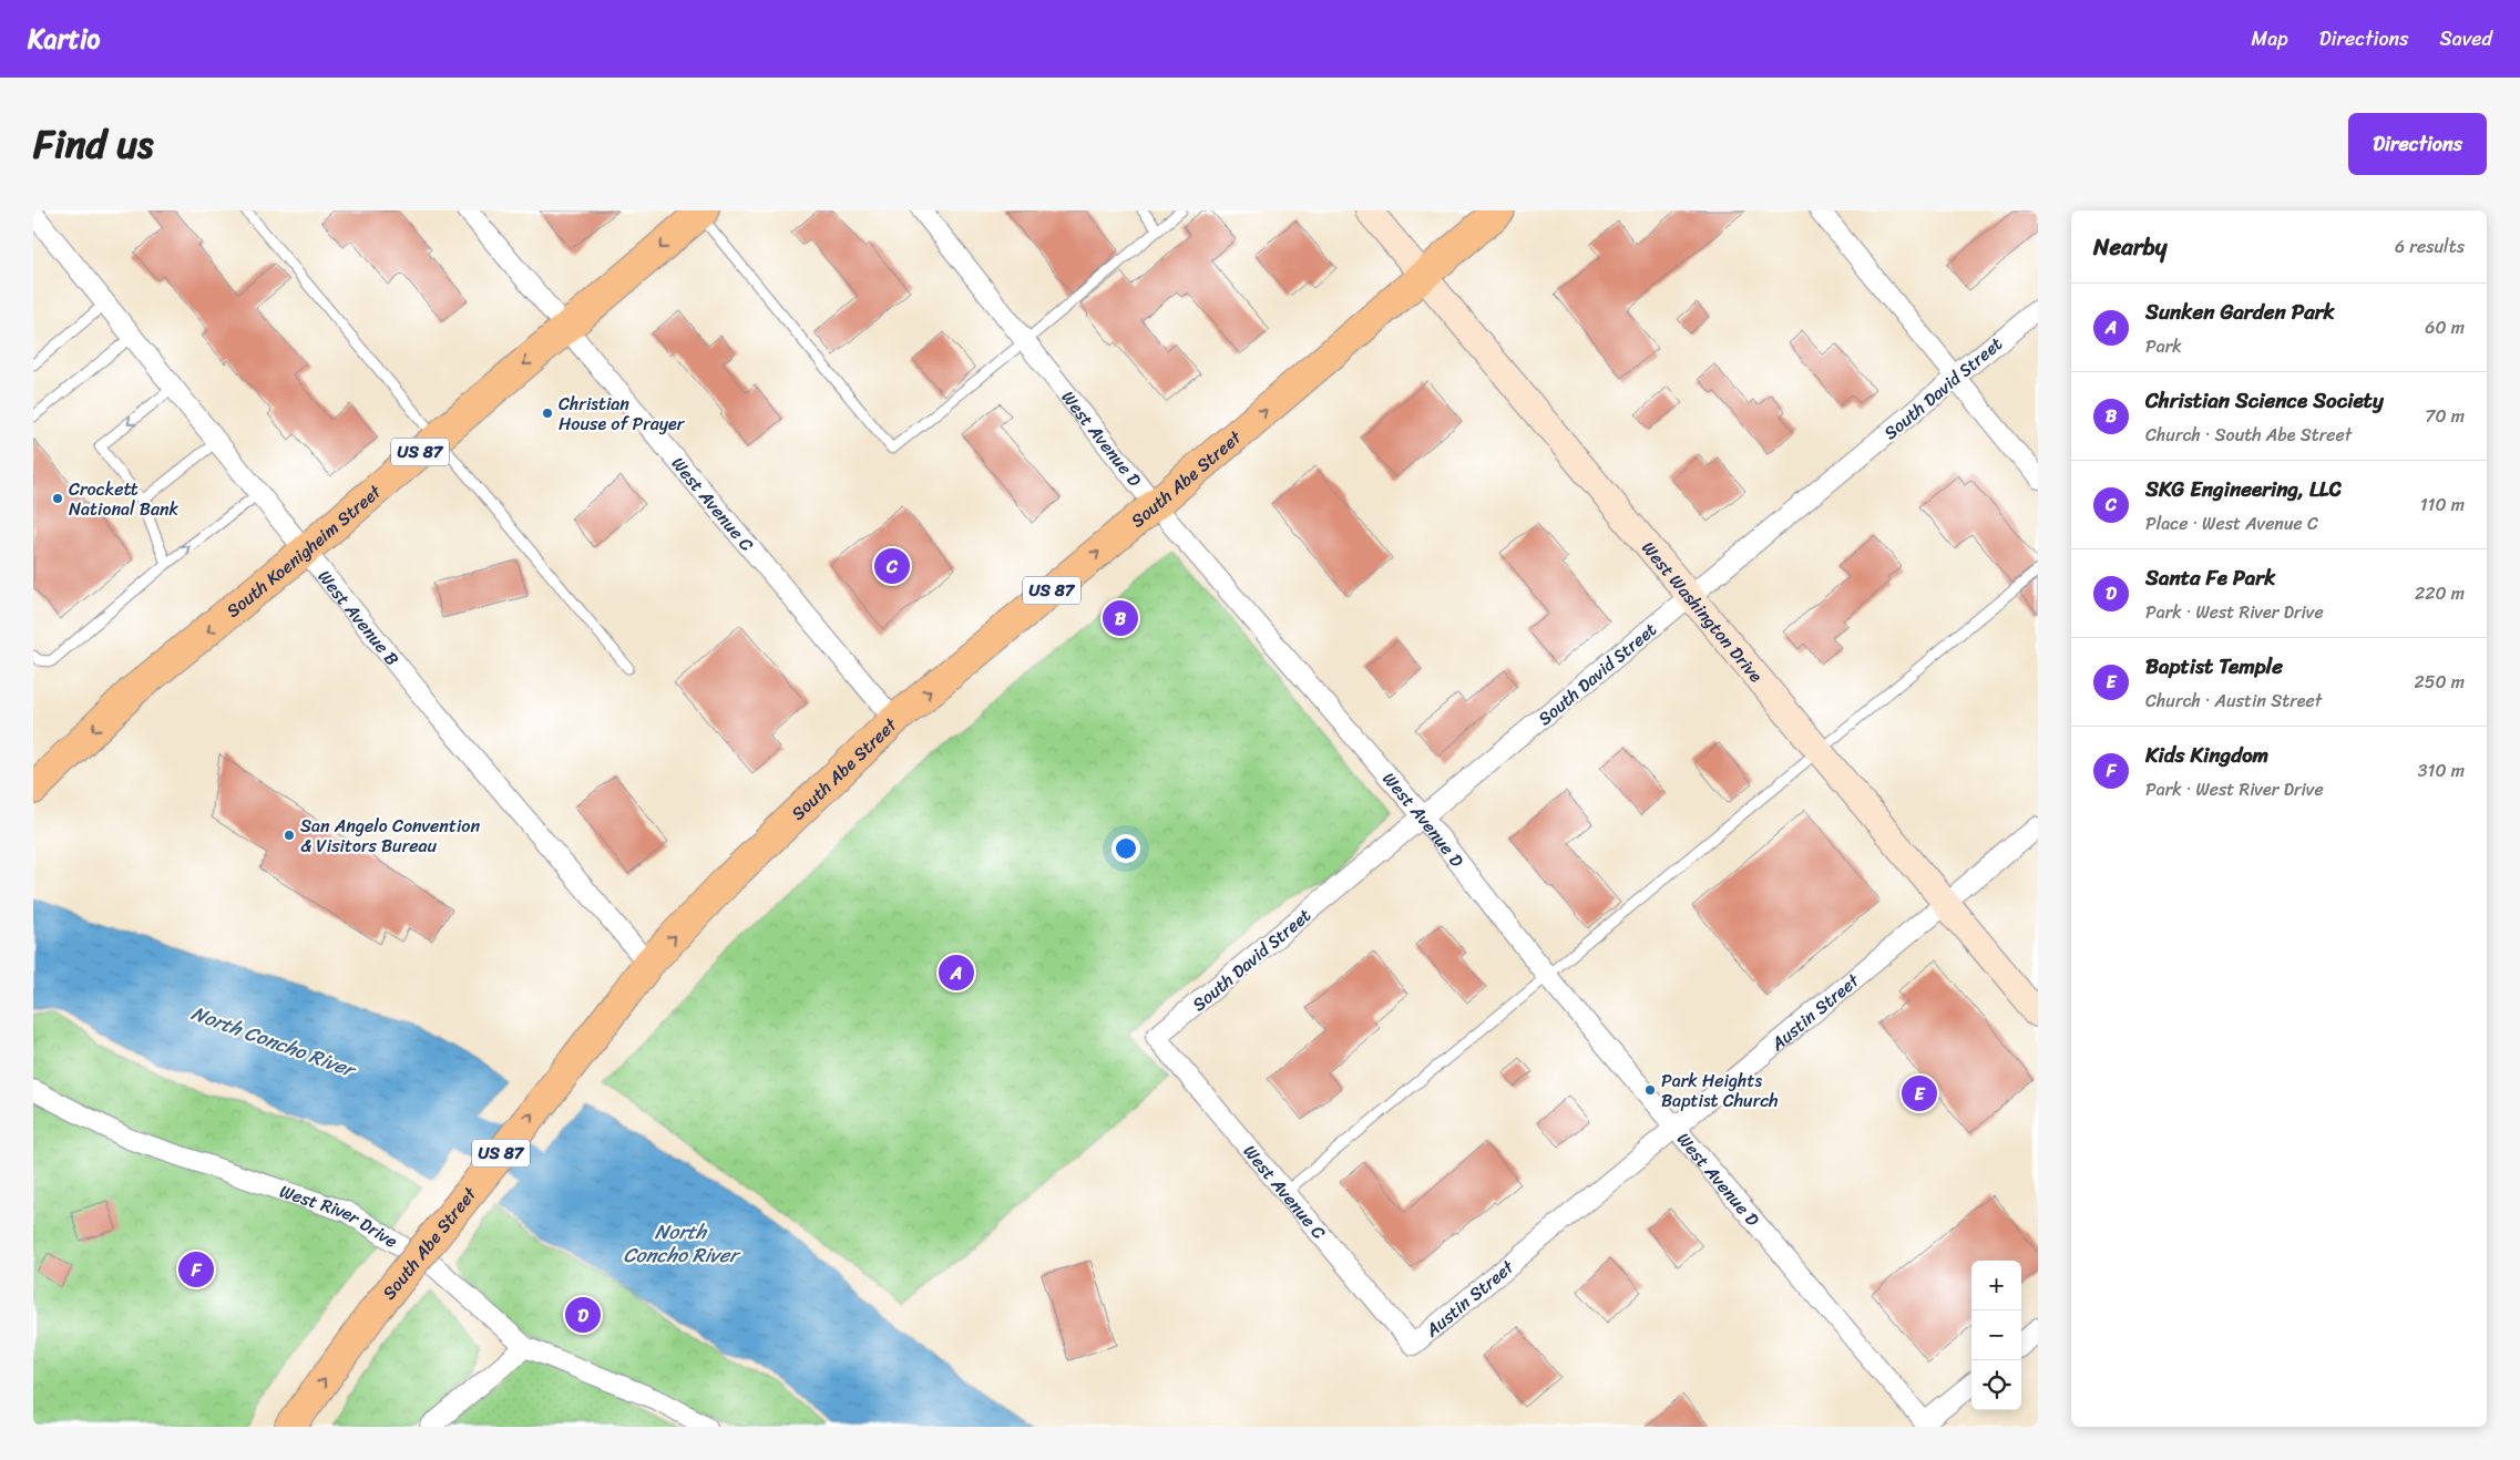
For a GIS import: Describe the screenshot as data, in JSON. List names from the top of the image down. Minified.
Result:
{"streets":{"main road":["US 87","South Abe Street","South Koenigheim Street"],"street":["South David Street","West Avenue D","West Avenue C","West Washington Drive","West Avenue B","Austin Street","West River Drive"]},"crossings":[["South David Street","West Avenue D"],["South David Street","West Avenue C"],["South David Street","West Washington Drive"],["West Avenue D","South Abe Street"],["West Avenue D","Austin Street"],["South Abe Street","West Avenue C"],["South Abe Street","West Washington Drive"],["South Abe Street","West Avenue B"],["West Avenue C","South Koenigheim Street"],["West Avenue C","Austin Street"],["South Koenigheim Street","West Avenue B"],["West Washington Drive","Austin Street"]],"one_way":["South Abe Street","South Koenigheim Street"],"water":["North Concho River"],"places":["Christian House of Prayer","Crockett National Bank","San Angelo Convention & Visitors Bureau","Park Heights Baptist Church"],"page":{"header":"Kartio","nav":["Map","Directions","Saved"],"title":"Find us","buttons":"Directions","heading":["Nearby","6 results"],"list":[{"mark":"A","name":"Sunken Garden Park","note":"Park","value":"60 m"},{"mark":"B","name":"Christian Science Society","note":"Church · South Abe Street","value":"70 m"},{"mark":"C","name":"SKG Engineering, LLC","note":"Place · West Avenue C","value":"110 m"},{"mark":"D","name":"Santa Fe Park","note":"Park · West River Drive","value":"220 m"},{"mark":"E","name":"Baptist Temple","note":"Church · Austin Street","value":"250 m"},{"mark":"F","name":"Kids Kingdom","note":"Park · West River Drive","value":"310 m"}],"pins":["C","B","A","E","F","D"],"map_buttons":["+","−"]}}
